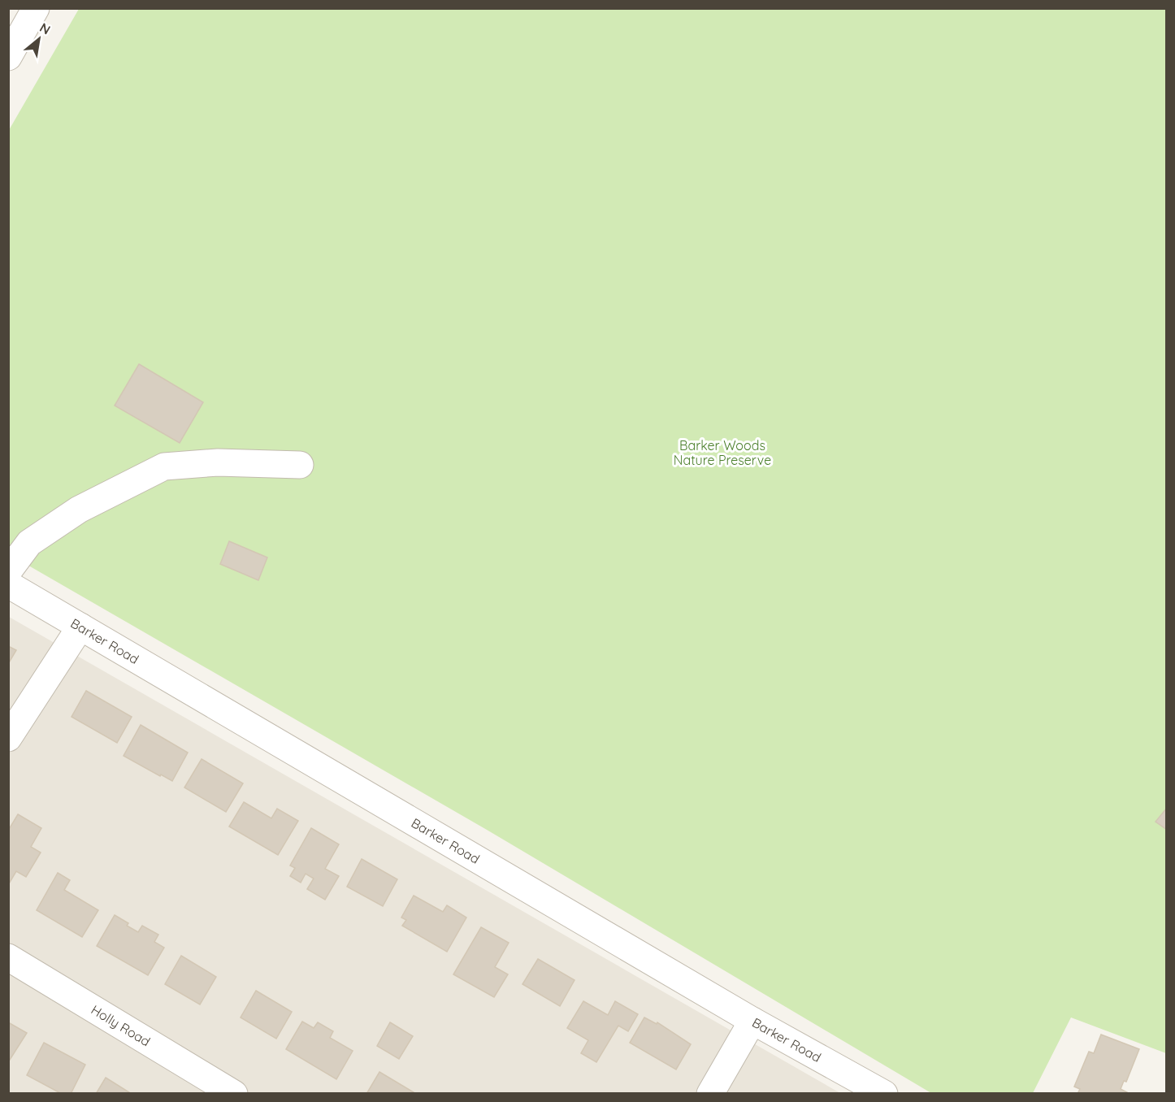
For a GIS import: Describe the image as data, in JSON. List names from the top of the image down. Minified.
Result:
{"streets":{"street":["Barker Road","Holly Road"]},"parks":["Barker Woods Nature Preserve"],"north":"top right"}
